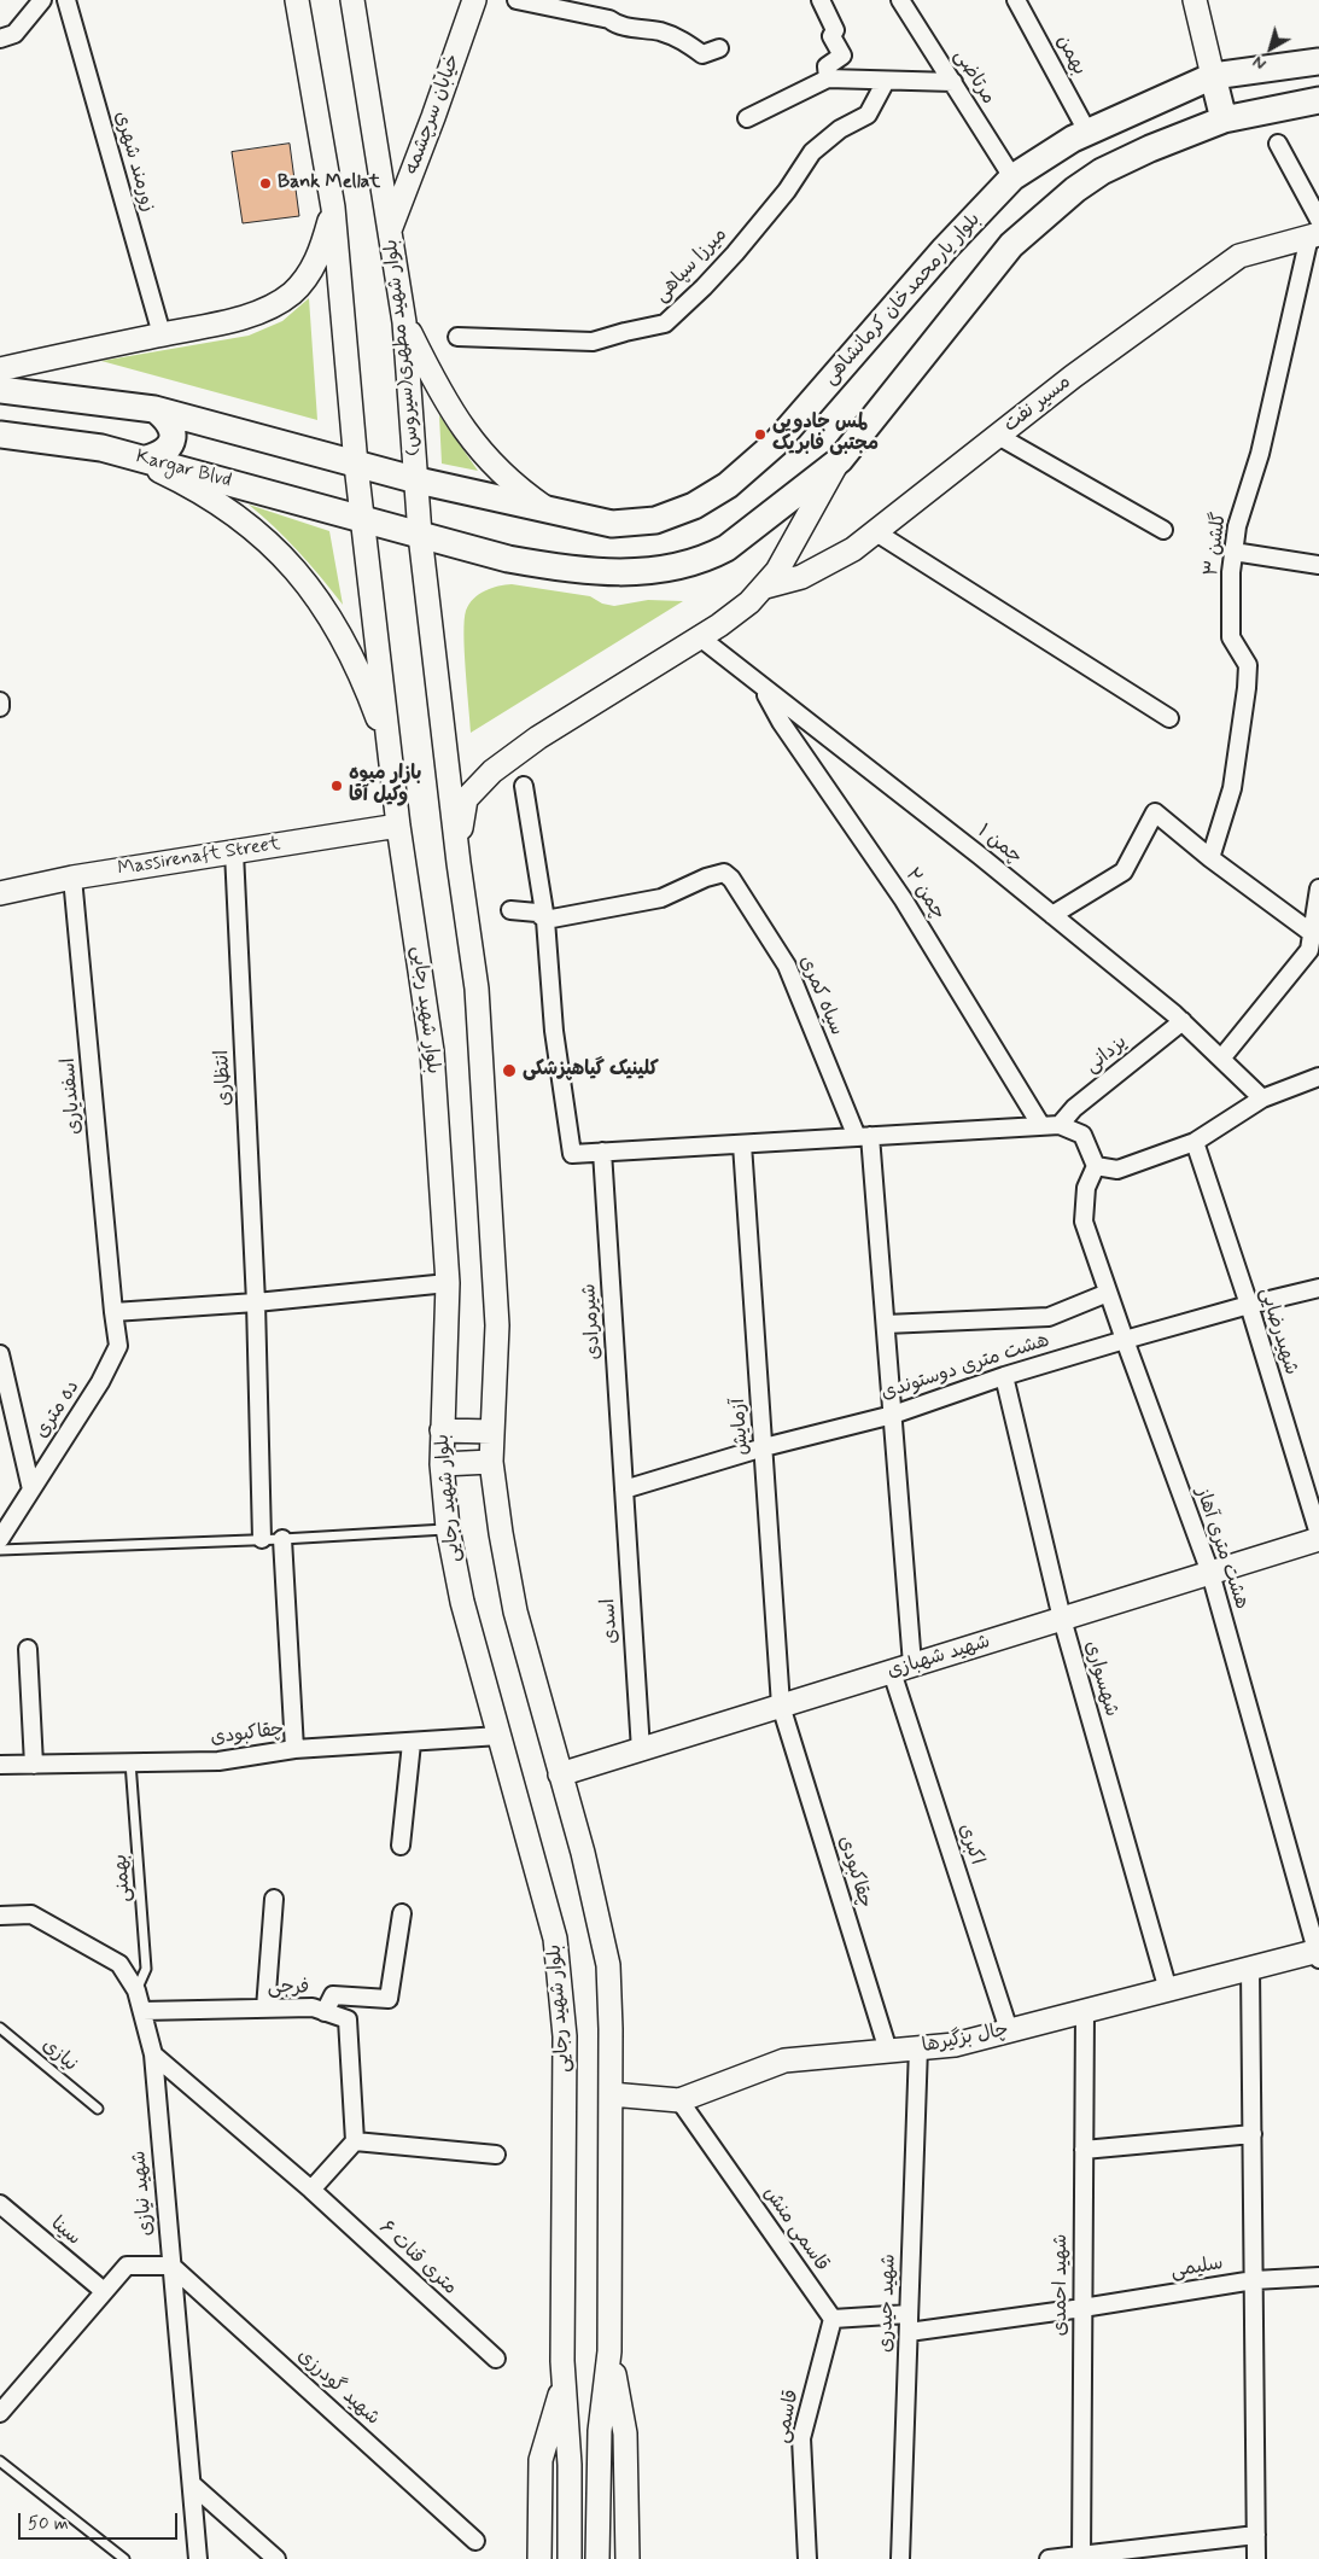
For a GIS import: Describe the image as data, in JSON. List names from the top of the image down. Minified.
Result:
{"streets":{"main road":["خیابان سرچشمه","بلوار یارمحمدخان کرمانشاهی","بلوار شهید مطهری(سیروس)","مسیر نفت","Kargar Blvd","Massirenaft Street","بلوار شهید رجایی","شهید شهبازی","چال بزگیرها"],"street":["بهمن","مرتاضی","زورمند شهری","میرزا سپاهی","گلشن ۳","چمن ۱","چمن ۲","سیاه کمری","یزدانی","انتظاری","اسفندیاری","شیرمرادی","شهیدرضایی","هشت متری دوستوندی","ده متری","آزمایش","هشت متری آهاز","اسدی","شهسواری","چقاکبودی","اکبری","فرجی","شهید نیازی","قاسمی منش","سینا","۶ متری قنات","سلیمی","شهید احمدی","شهید حیدری","شهید گودرزی","قاسمی"],"lane":["بهمنی","نیازی"]},"crossings":[["بهمن","بلوار یارمحمدخان کرمانشاهی"],["مرتاضی","بلوار یارمحمدخان کرمانشاهی"],["خیابان سرچشمه","بلوار شهید مطهری(سیروس)"],["بلوار یارمحمدخان کرمانشاهی","بلوار شهید مطهری(سیروس)"],["بلوار یارمحمدخان کرمانشاهی","بلوار شهید رجایی"],["مسیر نفت","گلشن ۳"],["Kargar Blvd","بلوار شهید رجایی"],["چمن ۱","چمن ۲"],["چمن ۱","یزدانی"],["Massirenaft Street","بلوار شهید رجایی"],["Massirenaft Street","انتظاری"],["Massirenaft Street","اسفندیاری"],["سیاه کمری","هشت متری دوستوندی"],["سیاه کمری","اکبری"],["بلوار شهید رجایی","چقاکبودی"],["اسفندیاری","ده متری"],["شیرمرادی","هشت متری دوستوندی"],["شیرمرادی","اسدی"],["شهیدرضایی","هشت متری دوستوندی"],["هشت متری دوستوندی","آزمایش"],["هشت متری دوستوندی","هشت متری آهاز"],["هشت متری دوستوندی","اسدی"],["هشت متری دوستوندی","شهسواری"],["هشت متری دوستوندی","اکبری"],["آزمایش","شهید شهبازی"],["آزمایش","چقاکبودی"],["هشت متری آهاز","شهید شهبازی"],["هشت متری آهاز","چال بزگیرها"],["اسدی","شهید شهبازی"],["شهید شهبازی","شهسواری"],["شهید شهبازی","چقاکبودی"],["شهید شهبازی","اکبری"],["شهسواری","چال بزگیرها"],["چقاکبودی","بهمنی"],["چقاکبودی","چال بزگیرها"],["اکبری","چال بزگیرها"],["بهمنی","شهید نیازی"],["فرجی","شهید نیازی"],["چال بزگیرها","قاسمی منش"],["چال بزگیرها","شهید احمدی"],["چال بزگیرها","شهید حیدری"],["شهید نیازی","۶ متری قنات"],["شهید نیازی","شهید گودرزی"],["قاسمی منش","قاسمی"],["سلیمی","شهید احمدی"],["سلیمی","شهید حیدری"]],"places":["Bank Mellat","لمس جادویی مجتبی فابریک","بازار میوه وکیل آقا","کلینیک گیاهپزشکی"],"scale_bar":"50 m","north":"bottom left"}
